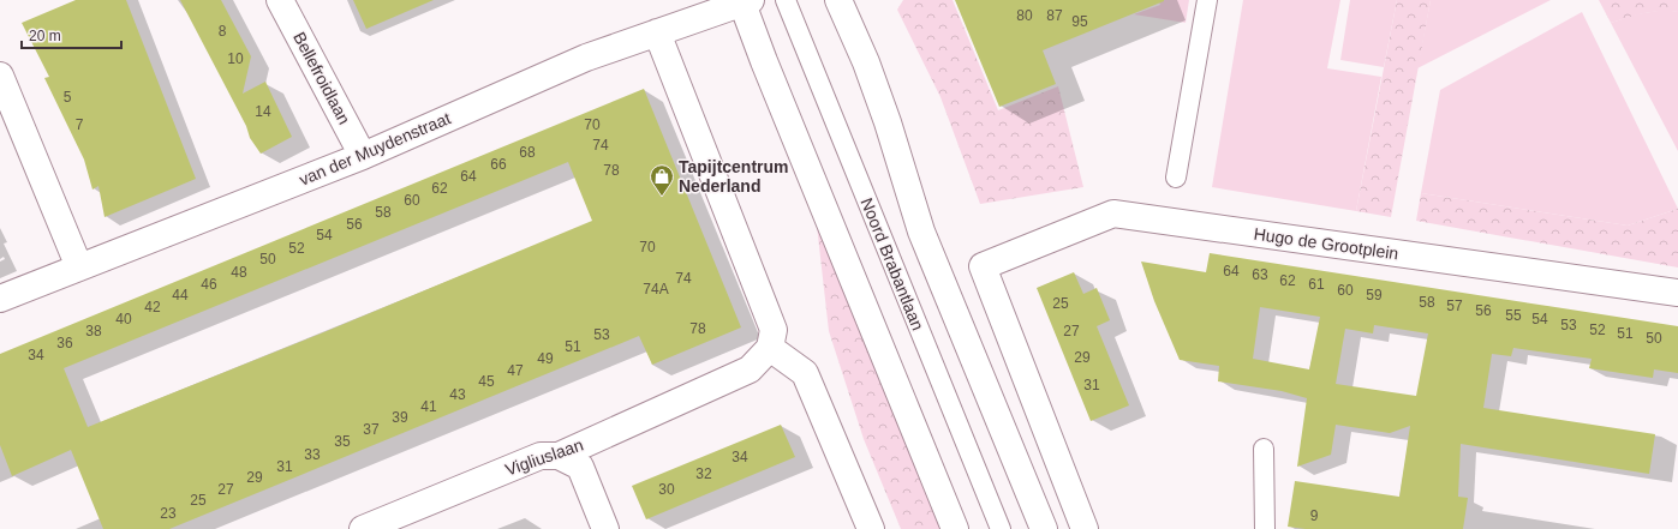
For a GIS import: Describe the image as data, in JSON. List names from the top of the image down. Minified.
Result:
{"streets":{"street":["Bellefroidlaan","van der Muydenstraat","Hugo de Grootplein","Vigliuslaan"],"lane":["Noord Brabantlaan"]},"crossings":[["Bellefroidlaan","van der Muydenstraat"]],"places":{"shop":["Tapijtcentrum Nederland"]},"house_numbers":["80","87","95","8","10","5","14","7","70","74","68","66","78","64","62","60","58","56","54","70","52","50","64","48","63","74","62","46","61","74A","60","44","59","58","25","57","42","56","55","40","54","53","78","52","38","27","51","53","50","36","51","34","29","49","47","45","31","43","41","39","37","35","33","34","31","32","29","27","30","25","23","9"],"scale_bar":"20 m"}
